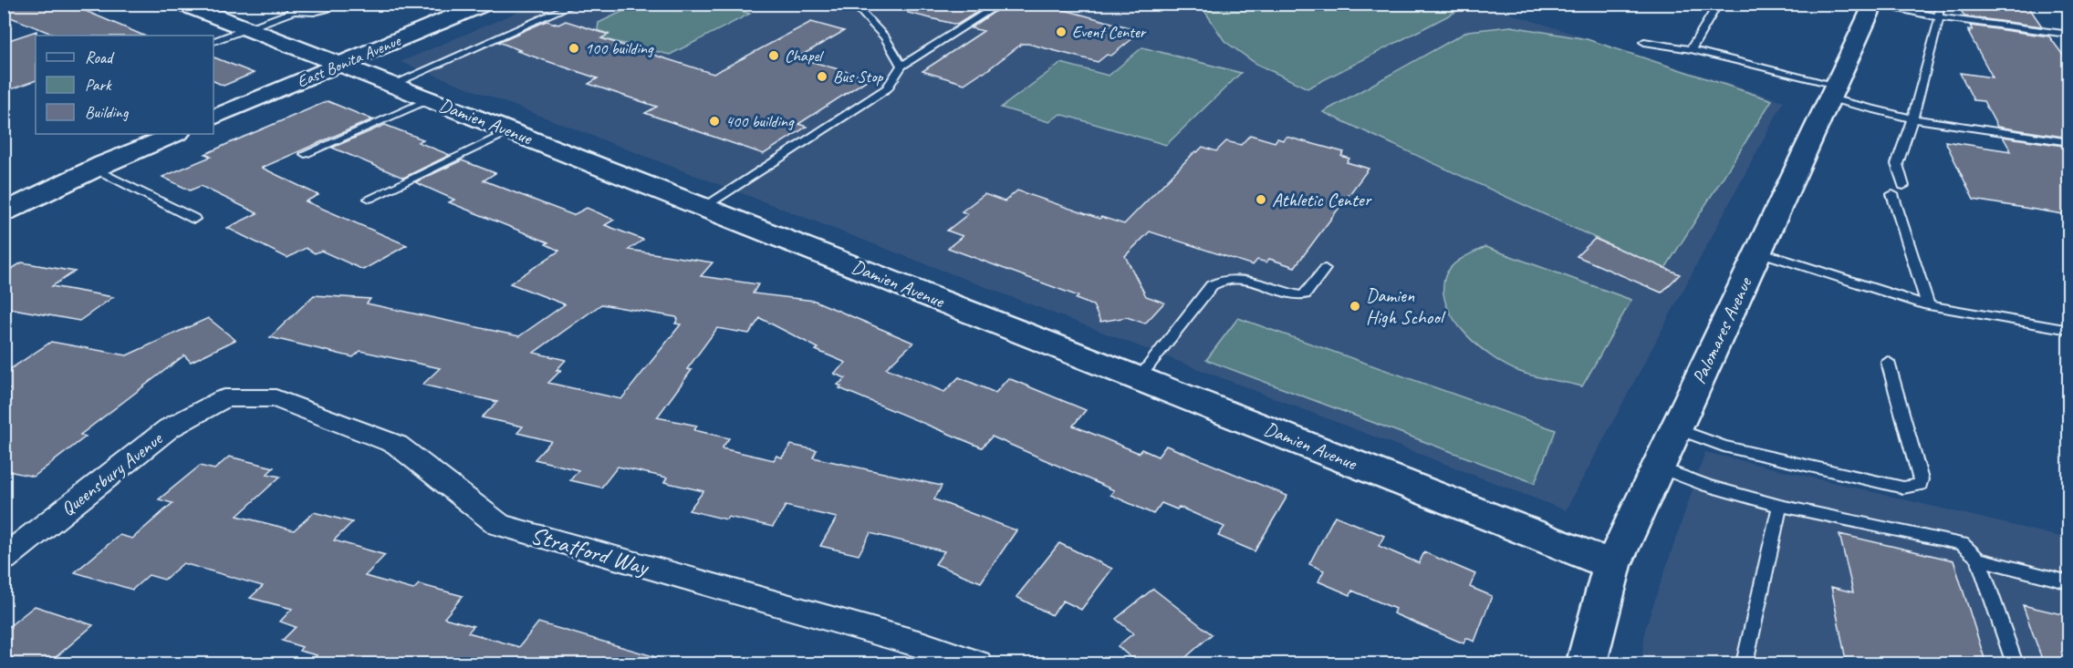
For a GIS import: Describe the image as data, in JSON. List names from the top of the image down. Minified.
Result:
{"streets":{"street":["East Bonita Avenue","Damien Avenue","Palomares Avenue","Queensbury Avenue","Stratford Way"]},"crossings":[["East Bonita Avenue","Damien Avenue"],["Damien Avenue","Palomares Avenue"],["Queensbury Avenue","Stratford Way"]],"places":["Event Center","100 building","Chapel","Bus Stop","400 building","Athletic Center","Damien High School"],"legend":["Road","Park","Building"]}
